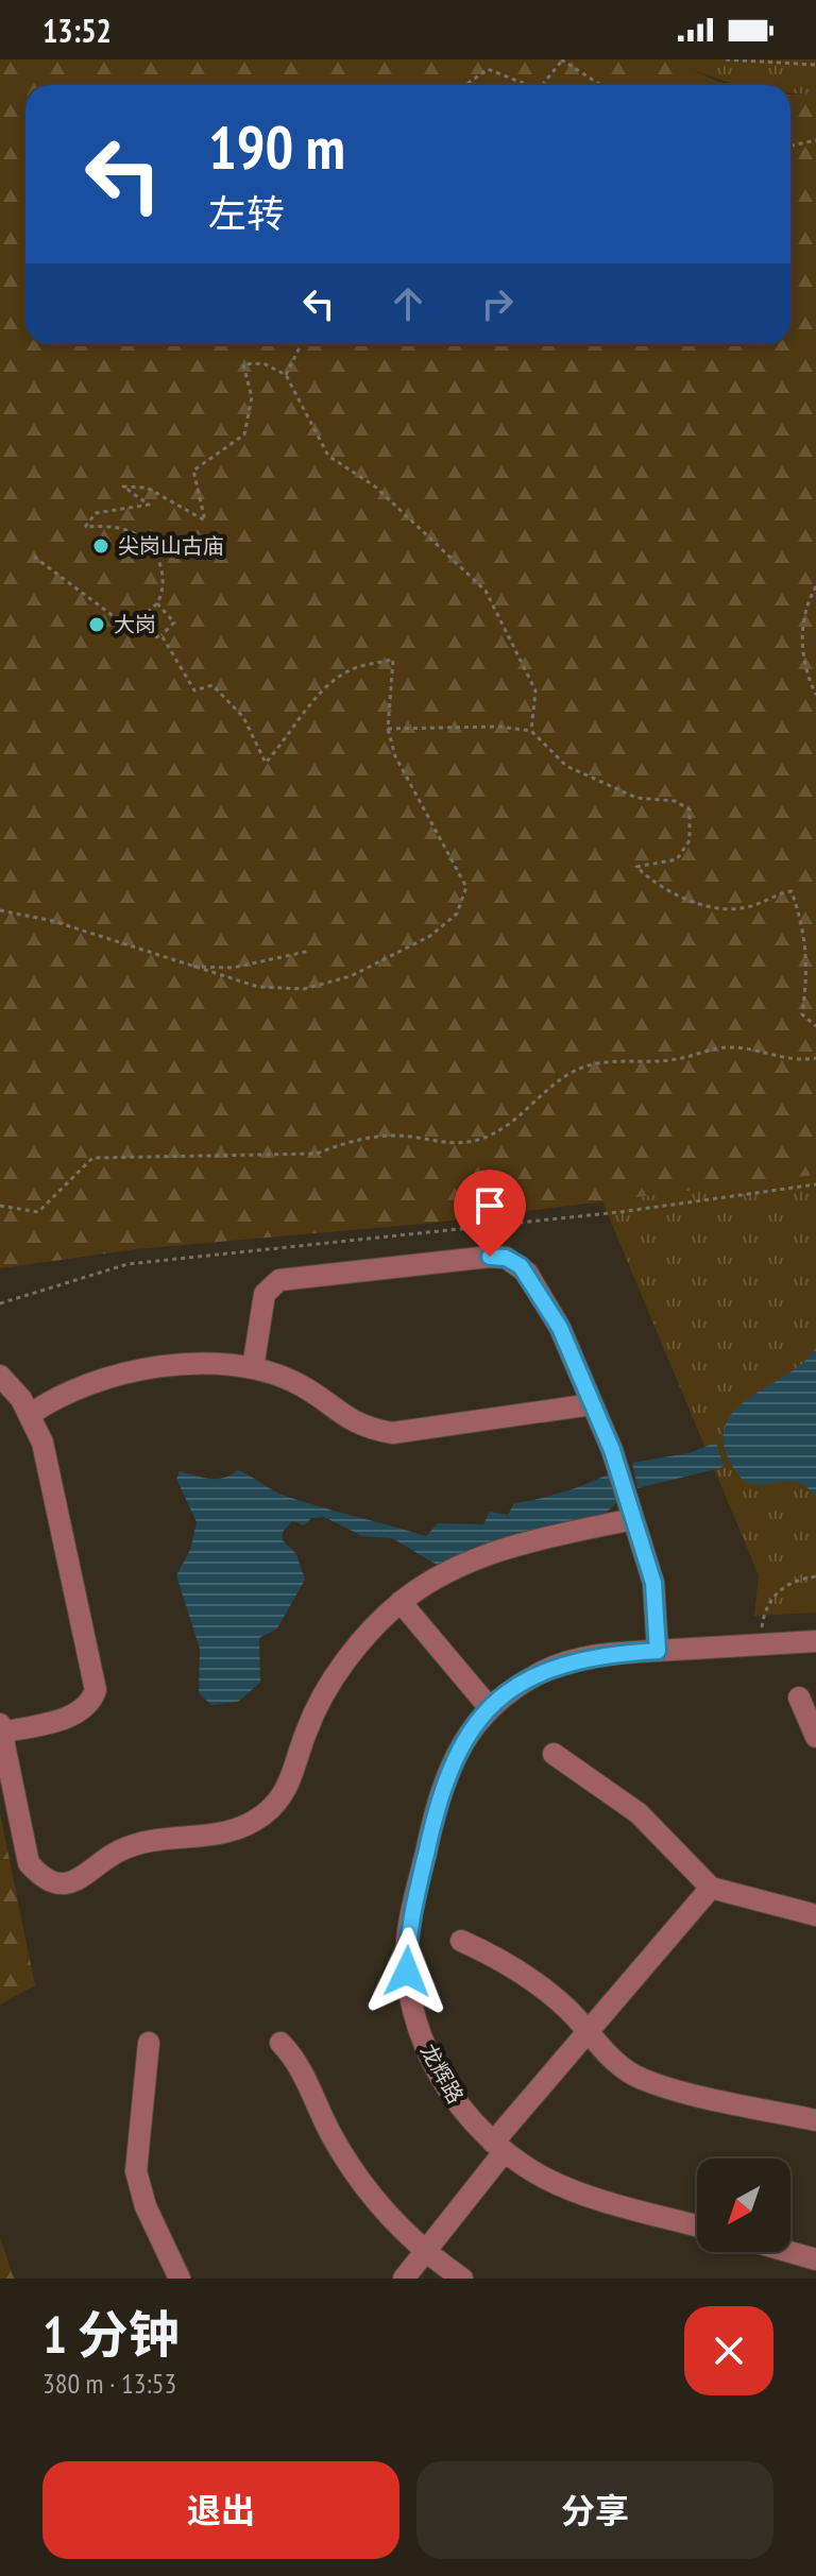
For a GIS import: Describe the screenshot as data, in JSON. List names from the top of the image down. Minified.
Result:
{"streets":{"street":["龙辉路"]},"places":["尖岗山古庙","大岗"],"north":"bottom left","page":{"status":"13:52","turn":["190 m","左转"],"heading":["1 分钟","380 m · 13:53"],"buttons":["退出","分享"]}}
